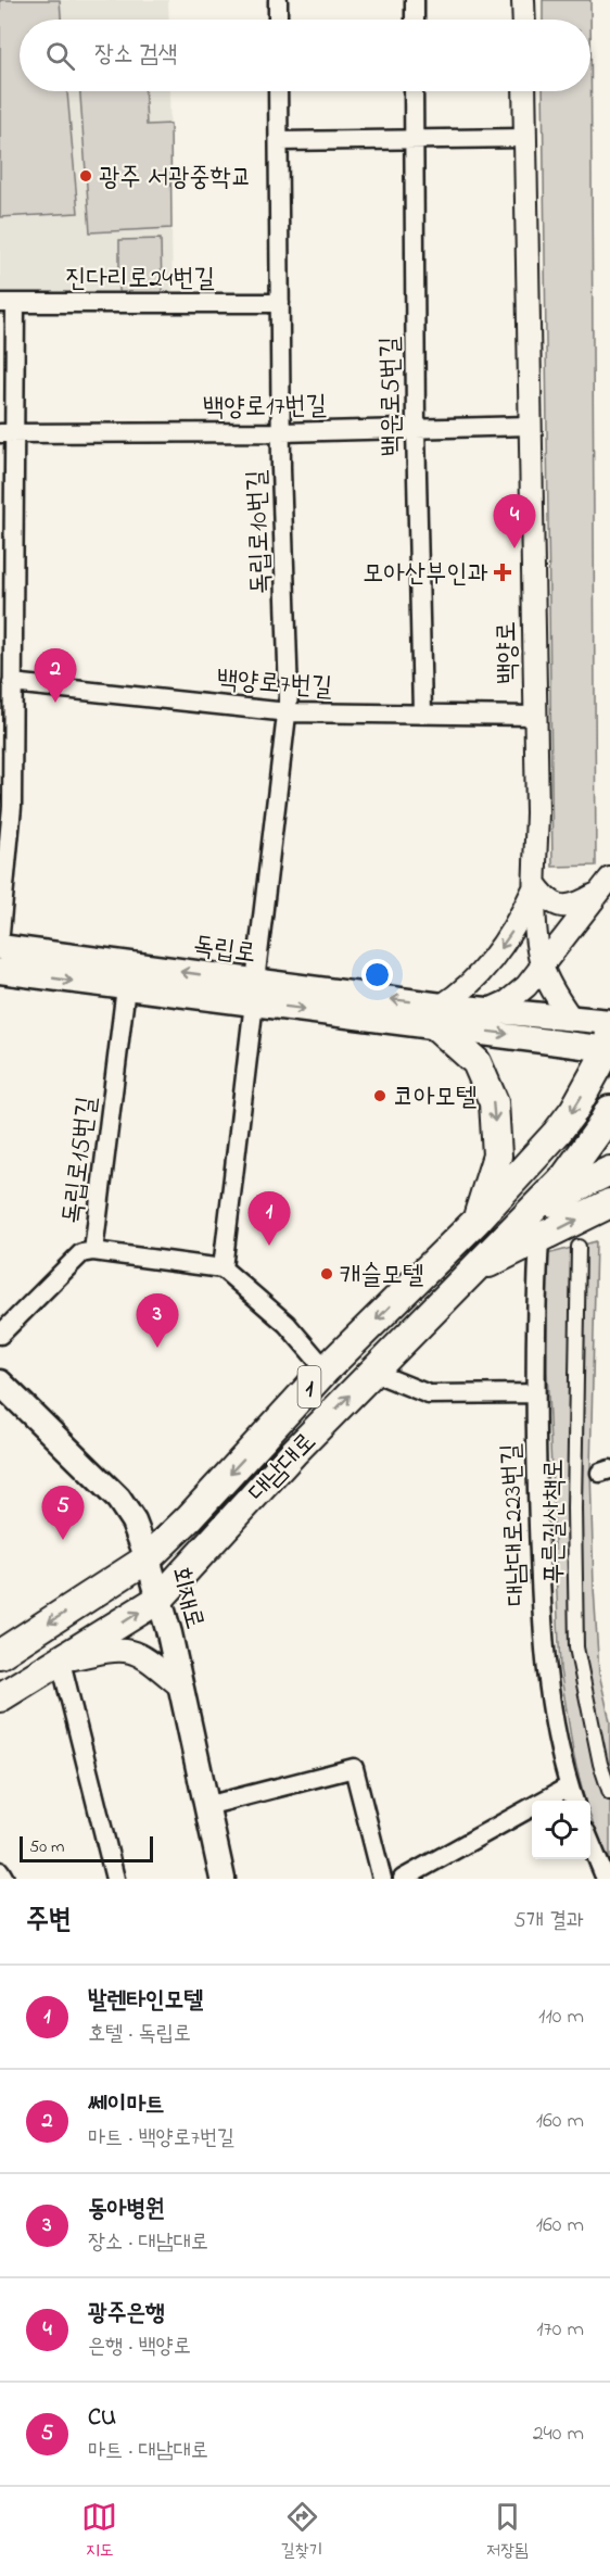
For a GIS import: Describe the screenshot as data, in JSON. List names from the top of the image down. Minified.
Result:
{"streets":{"main road":["독립로","1","대남대로","회재로"],"street":["진다리로24번길","백운로5번길","백양로17번길","독립로10번길","백양로","백양로7번길","독립로15번길","푸른길산책로","대남대로223번길"]},"crossings":[["진다리로24번길","독립로10번길"],["백운로5번길","백양로17번길"],["백운로5번길","백양로7번길"],["백양로17번길","독립로10번길"],["백양로17번길","백양로"],["독립로10번길","백양로7번길"],["독립로10번길","독립로"],["백양로","백양로7번길"],["백양로","독립로"],["독립로","독립로15번길"],["독립로","대남대로"],["대남대로","회재로"]],"places":{"other":["광주 서광중학교","코아모텔","캐슬모텔"],"health":["모아산부인과"]},"scale_bar":"50 m","page":{"search":"장소 검색","pins":["4","2","1","3","5"],"scale":"50 m","heading":["주변","5개 결과"],"list":[{"mark":"1","name":"발렌타인모텔","note":"호텔 · 독립로","value":"110 m"},{"mark":"2","name":"쎄이마트","note":"마트 · 백양로7번길","value":"160 m"},{"mark":"3","name":"동아병원","note":"장소 · 대남대로","value":"160 m"},{"mark":"4","name":"광주은행","note":"은행 · 백양로","value":"170 m"},{"mark":"5","name":"CU","note":"마트 · 대남대로","value":"240 m"}],"nav":["지도","길찾기","저장됨"]}}
